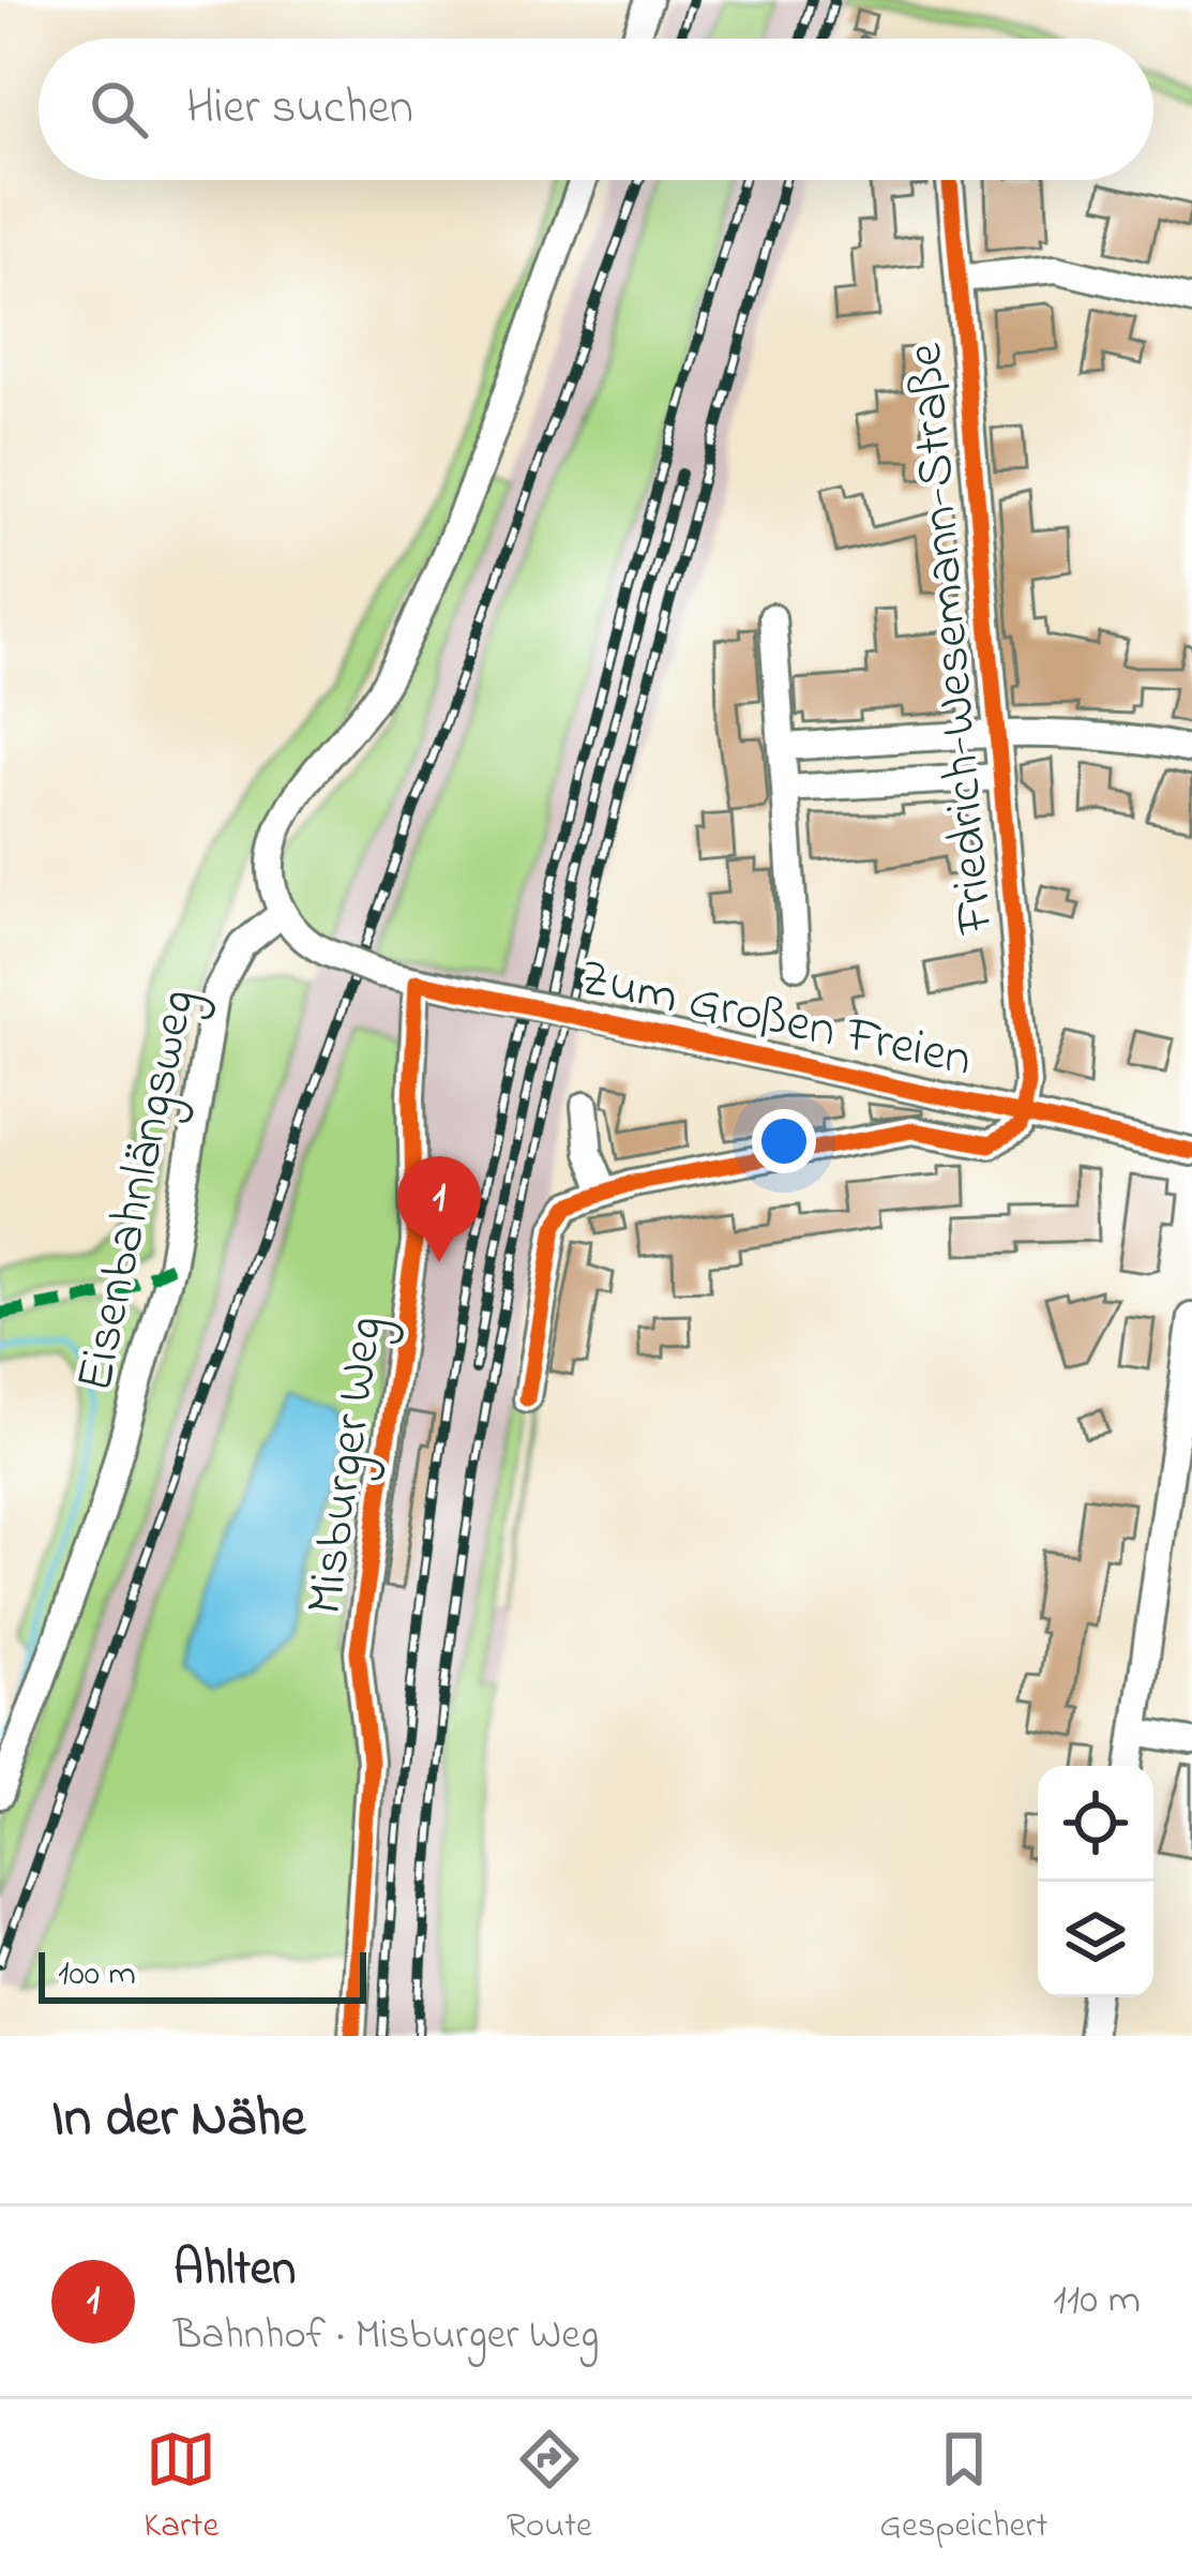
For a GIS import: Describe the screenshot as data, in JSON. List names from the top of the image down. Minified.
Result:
{"streets":{"street":["Friedrich-Wesemann-Straße","Zum Großen Freien","Eisenbahnlängsweg","Misburger Weg"]},"crossings":[["Friedrich-Wesemann-Straße","Zum Großen Freien"],["Zum Großen Freien","Eisenbahnlängsweg"],["Zum Großen Freien","Misburger Weg"]],"scale_bar":"100 m","page":{"search":"Hier suchen","pins":"1","scale":"100 m","heading":"In der Nähe","list":[{"mark":"1","name":"Ahlten","note":"Bahnhof · Misburger Weg","value":"110 m"}],"nav":["Karte","Route","Gespeichert"]}}
